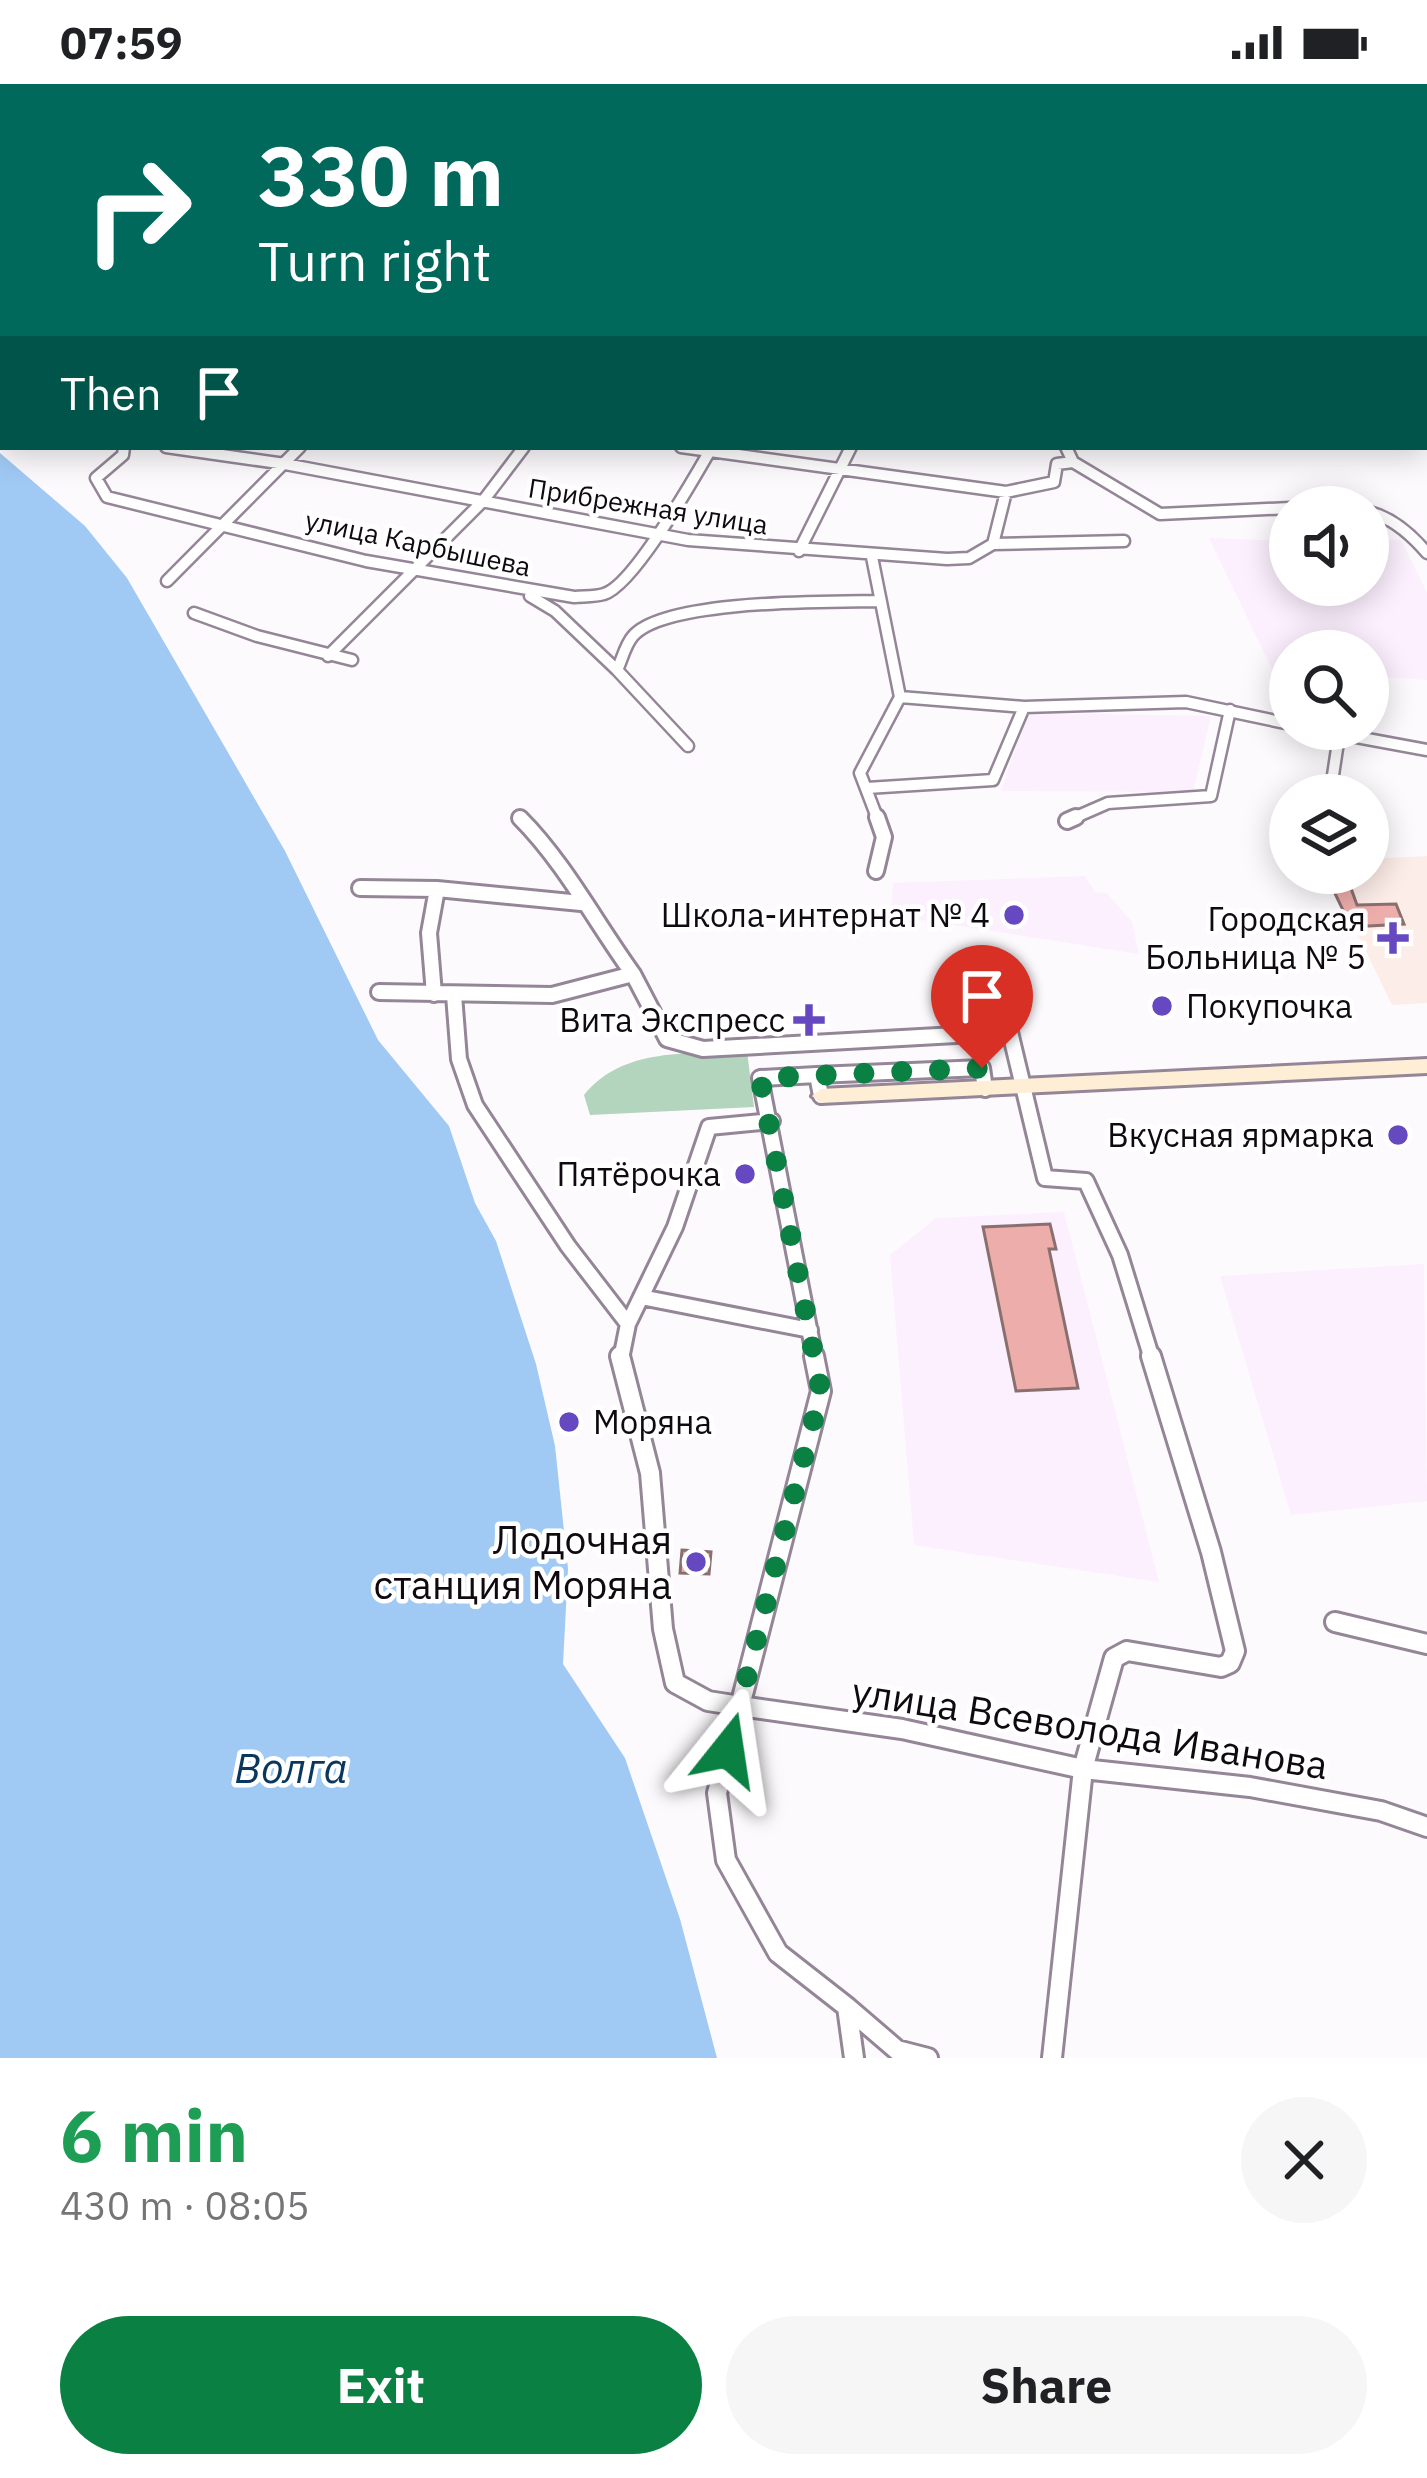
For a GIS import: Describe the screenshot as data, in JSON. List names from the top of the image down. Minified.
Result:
{"streets":{"street":["Прибрежная улица","улица Карбышева","улица Всеволода Иванова"]},"crossings":[["Прибрежная улица","улица Карбышева"]],"water":["Волга"],"places":{"other":["Школа-интернат № 4","Покупочка","Вкусная ярмарка","Пятёрочка","Моряна","Лодочная станция Моряна"],"health":["Городская Больница № 5","Вита Экспресс"]},"page":{"status":"07:59","turn":["330 m","Turn right"],"then":"Then","heading":["6 min","430 m · 08:05"],"buttons":["Exit","Share"]}}
